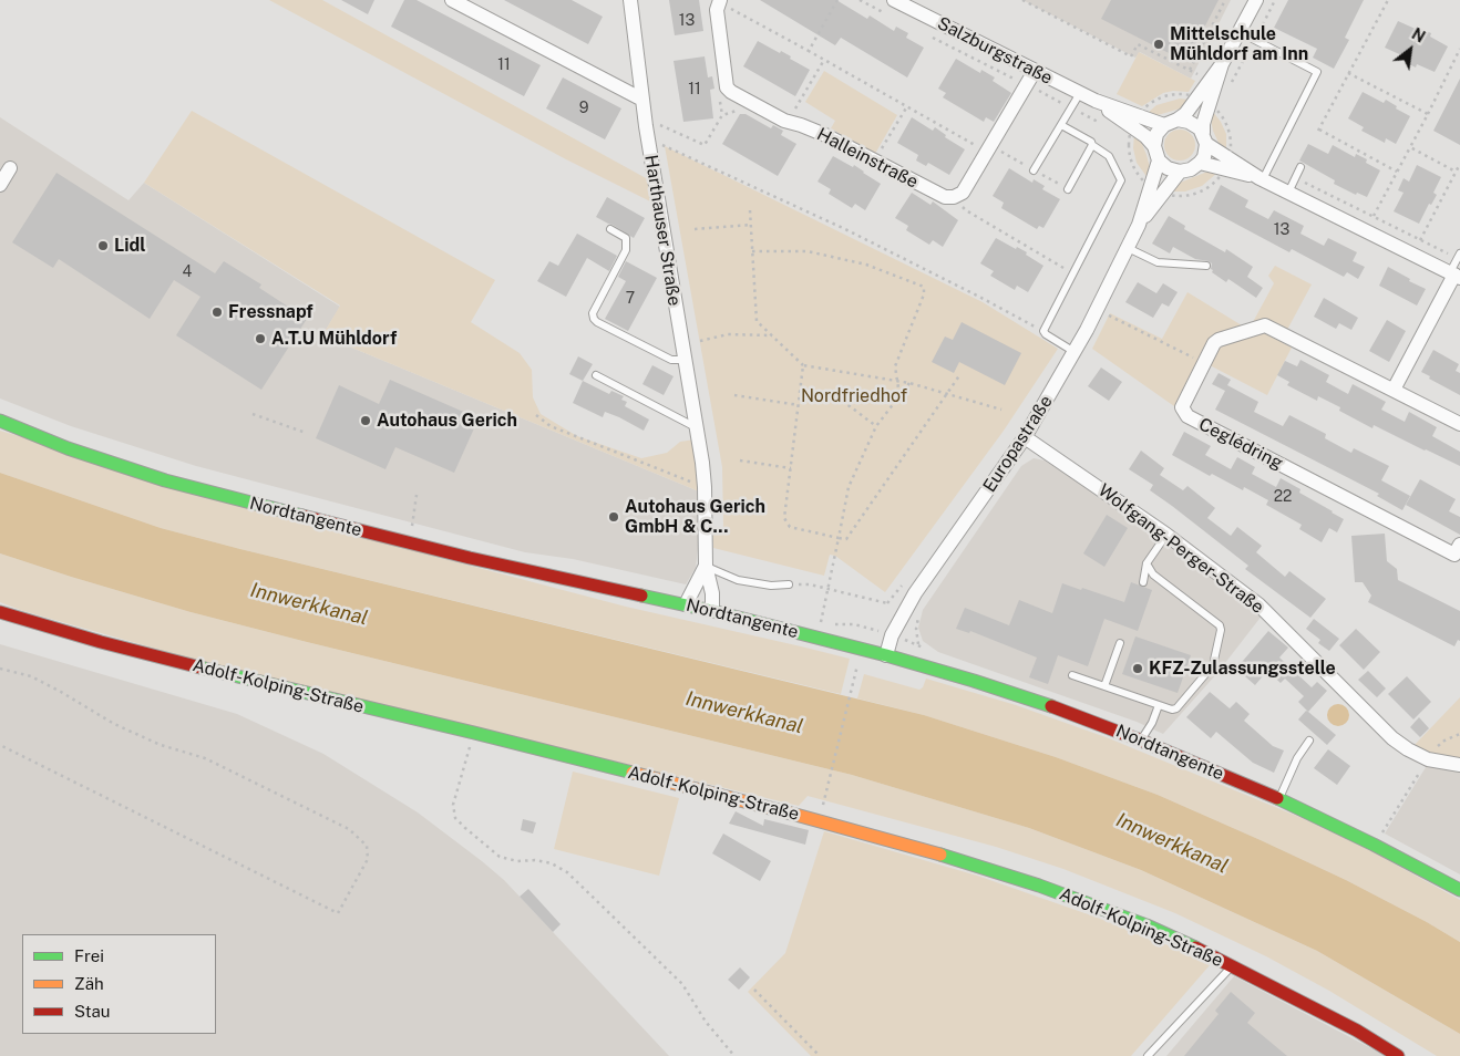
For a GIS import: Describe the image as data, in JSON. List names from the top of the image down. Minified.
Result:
{"streets":{"main road":["Nordtangente","Adolf-Kolping-Straße"],"street":["Salzburgstraße","Halleinstraße","Harthauser Straße","Europastraße","Ceglédring","Wolfgang-Perger-Straße"]},"crossings":[["Salzburgstraße","Europastraße"],["Harthauser Straße","Nordtangente"],["Europastraße","Nordtangente"],["Europastraße","Wolfgang-Perger-Straße"]],"water":["Innwerkkanal"],"parks":["Nordfriedhof"],"places":["Mittelschule Mühldorf am Inn","Lidl","Fressnapf","A.T.U Mühldorf","Autohaus Gerich","Autohaus Gerich GmbH & C...","KFZ-Zulassungsstelle"],"house_numbers":["13","11","11","9","13","4","7","22"],"legend":["Frei","Zäh","Stau"],"north":"top right"}
